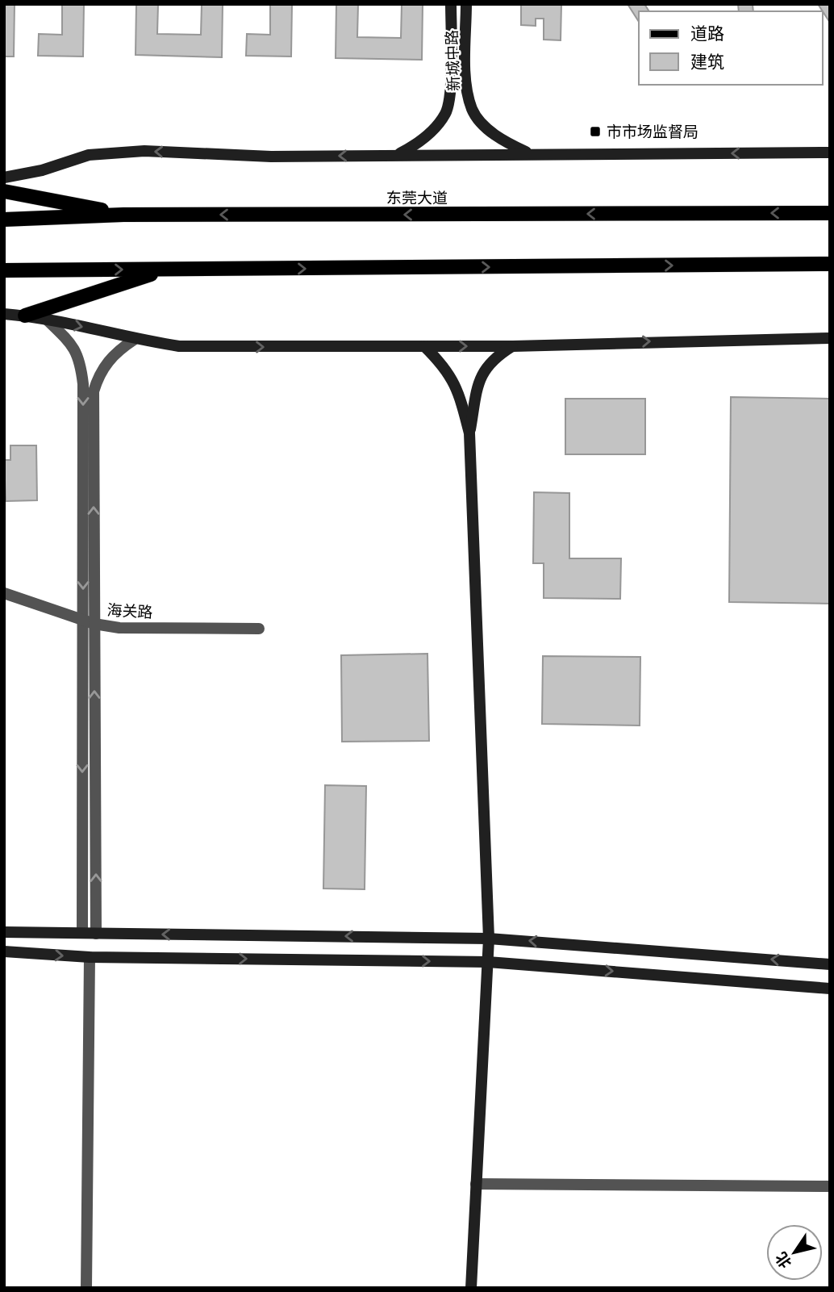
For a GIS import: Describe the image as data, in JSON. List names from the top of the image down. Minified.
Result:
{"streets":{"main road":["东莞大道"],"street":["新城中路","海关路"]},"places":{"transit":["市市场监督局"]},"legend":["道路","建筑"],"north":"bottom left"}
